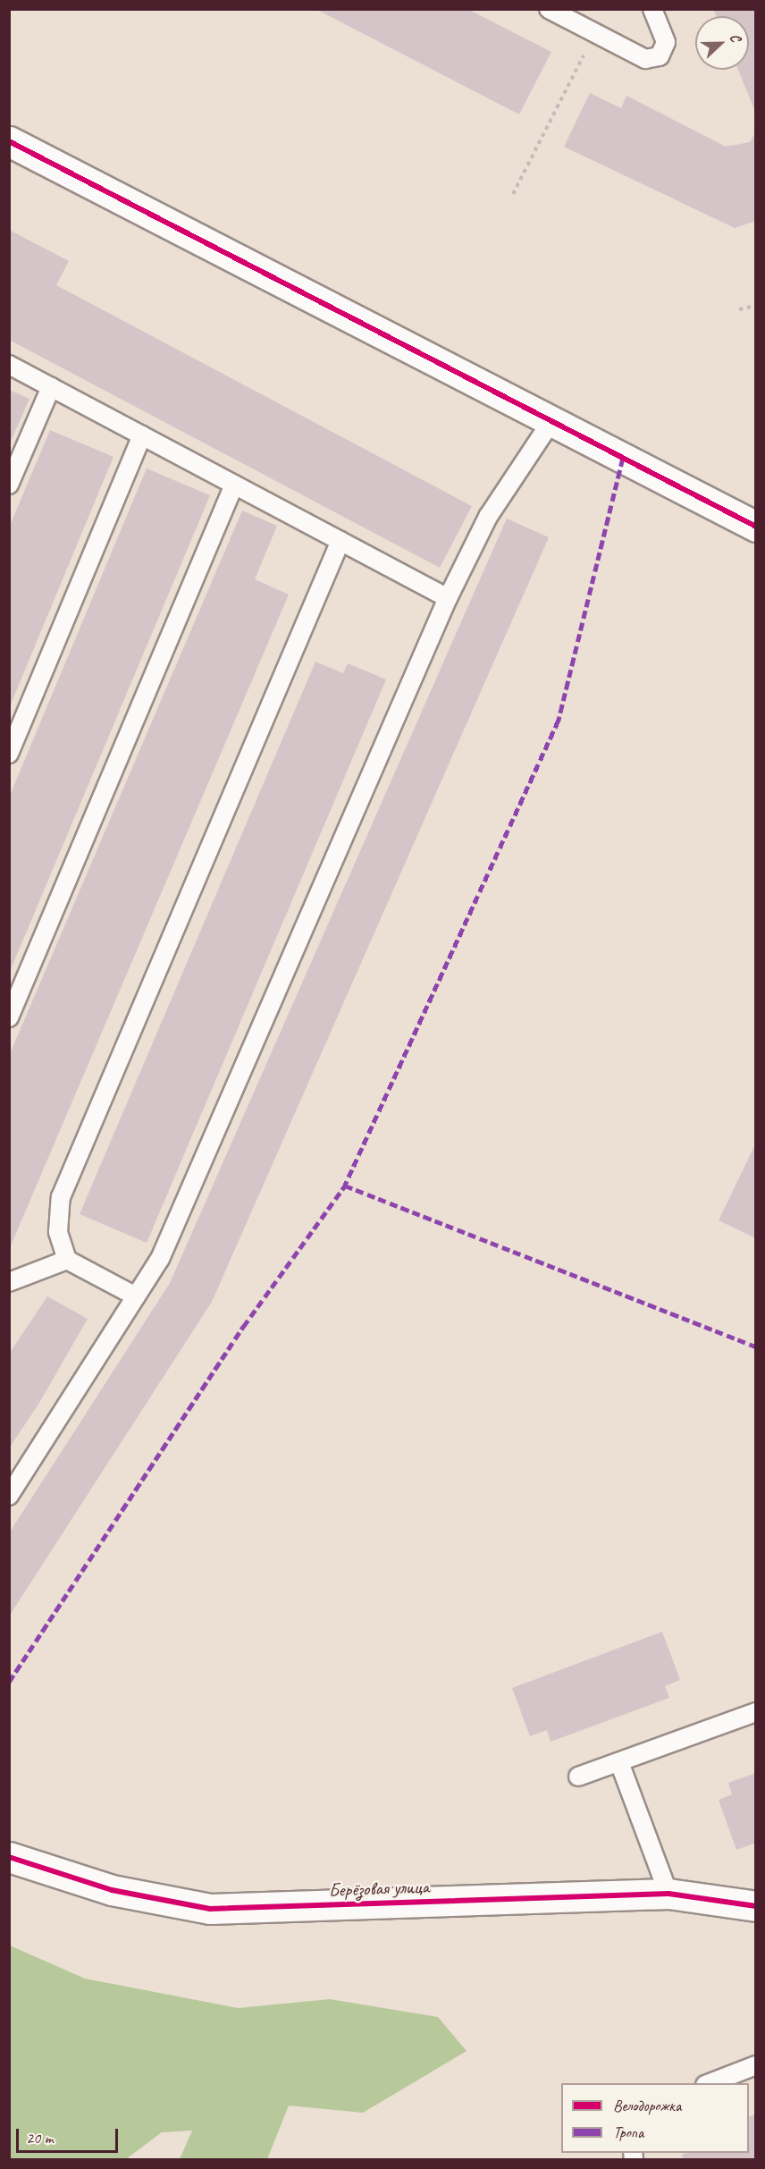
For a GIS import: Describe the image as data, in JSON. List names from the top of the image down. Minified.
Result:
{"streets":{"street":["Берёзовая улица"]},"legend":["Велодорожка","Тропа"],"scale_bar":"20 m","north":"right"}
